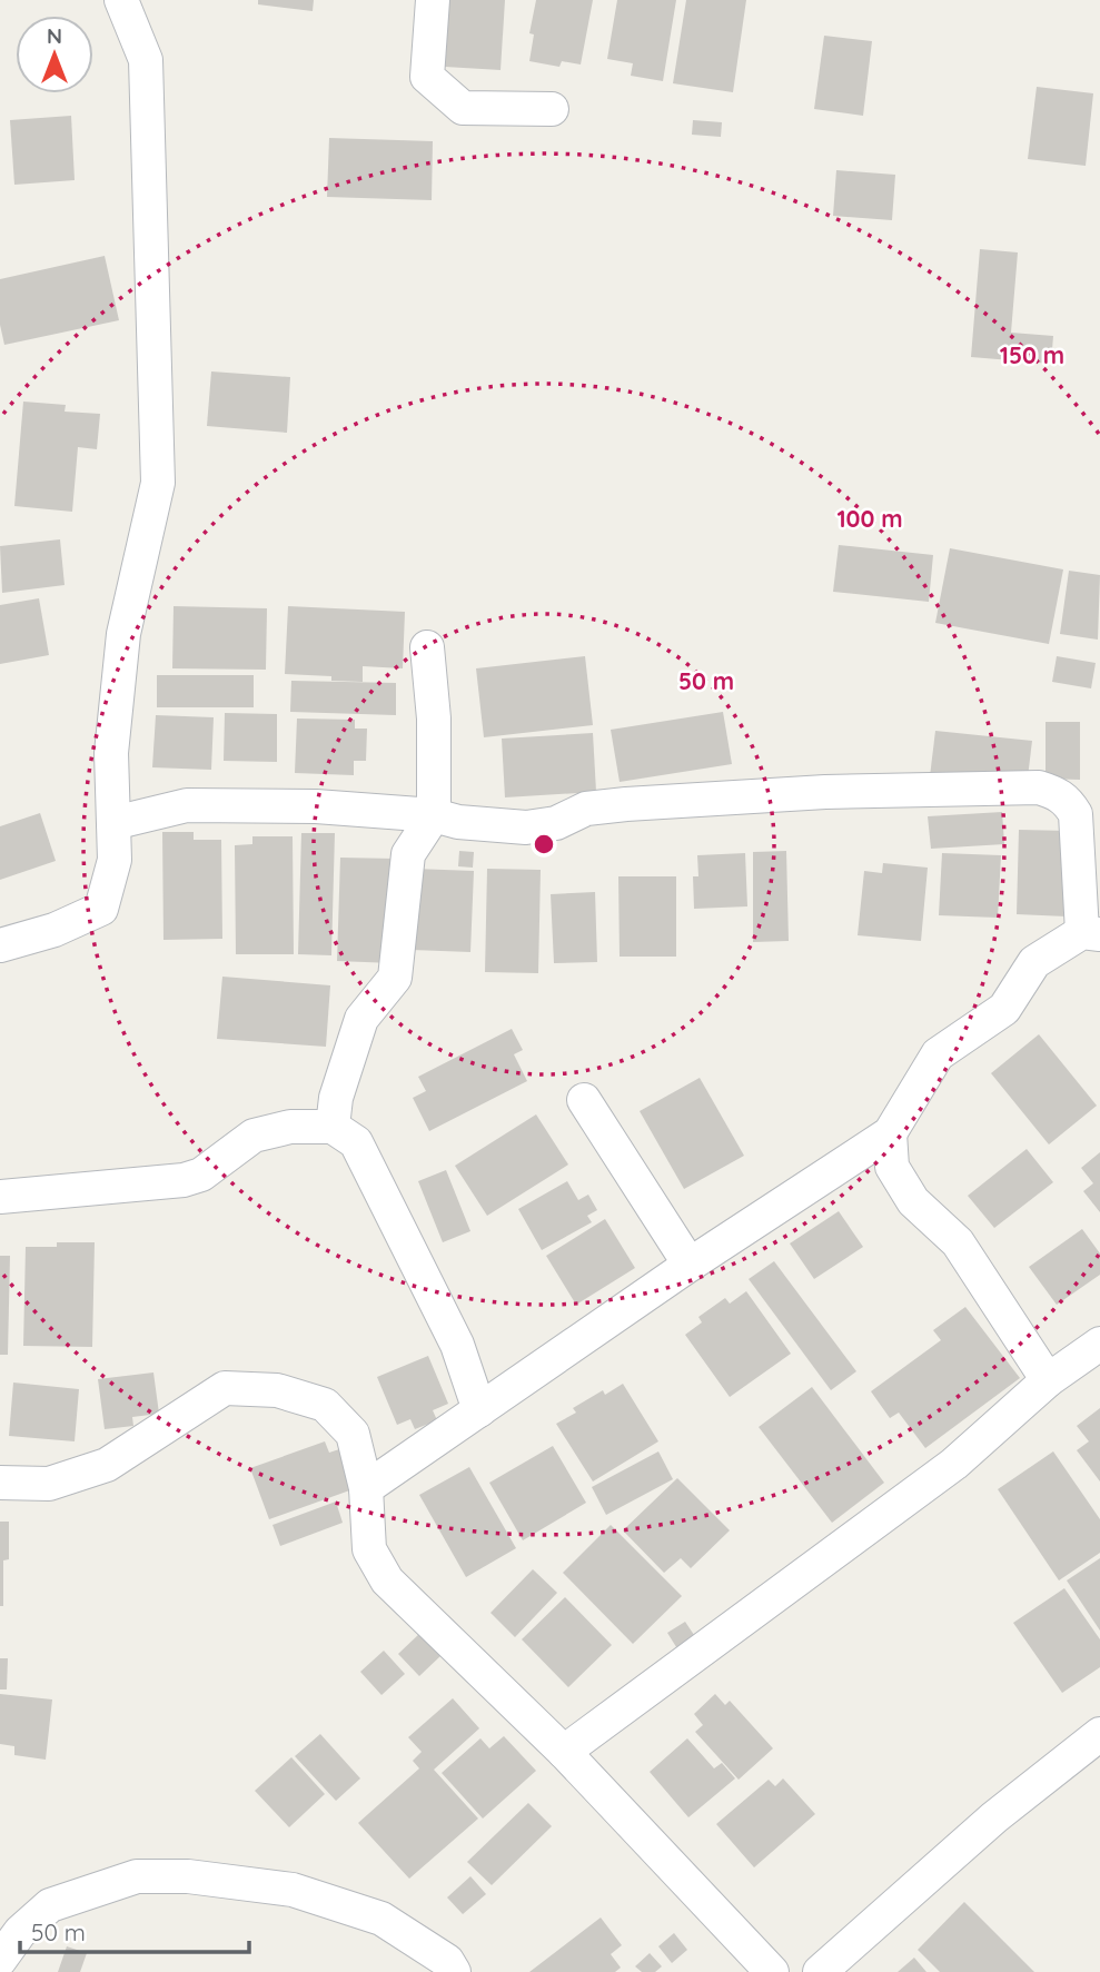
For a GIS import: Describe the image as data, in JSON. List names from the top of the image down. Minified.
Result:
{"scale_bar":"50 m","north":"top","rings":["150 m","100 m","50 m"]}
